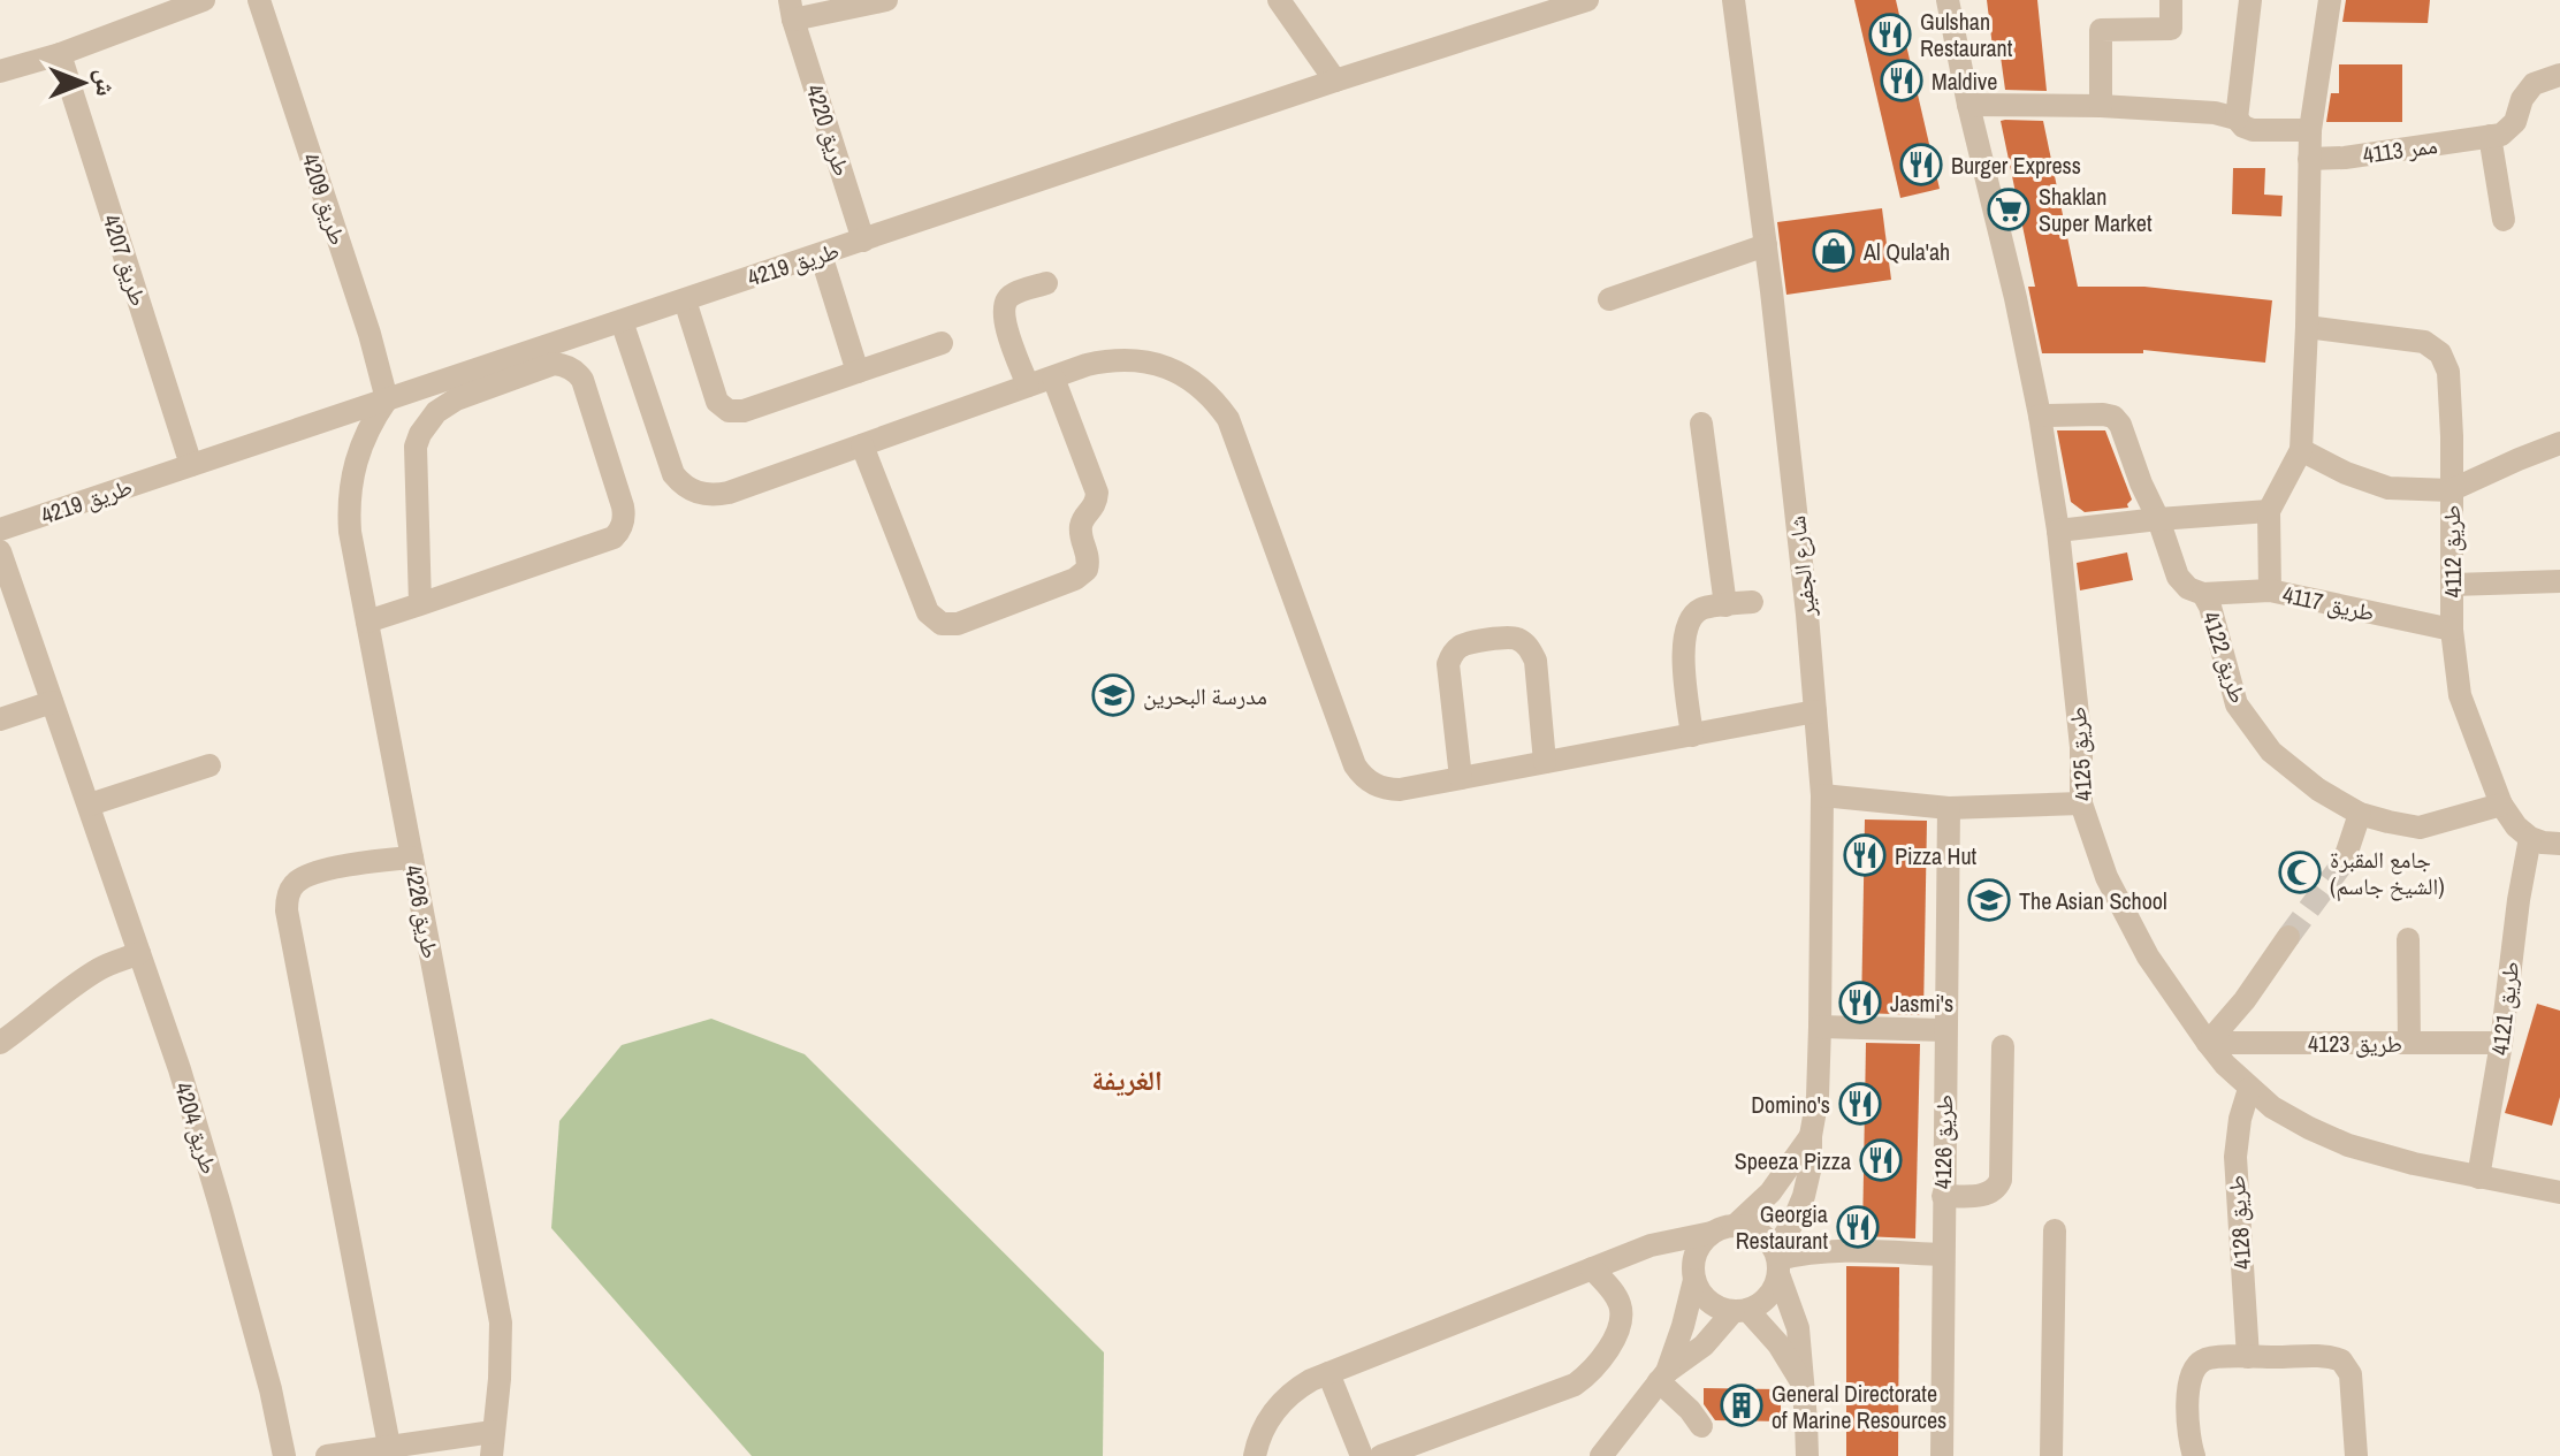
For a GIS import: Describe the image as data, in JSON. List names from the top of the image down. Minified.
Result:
{"streets":{"street":["طريق 4220","ممر 4113","طريق 4209","طريق 4207","طريق 4219","طريق 4112","شارع الجفير","طريق 4117","طريق 4122","طريق 4125","طريق 4226","طريق 4121","طريق 4123","طريق 4204","طريق 4126","طريق 4128"]},"crossings":[["طريق 4220","طريق 4219"],["طريق 4209","طريق 4219"],["طريق 4209","طريق 4226"],["طريق 4207","طريق 4219"],["طريق 4219","طريق 4226"],["طريق 4112","طريق 4117"],["طريق 4112","طريق 4122"],["طريق 4112","طريق 4121"],["طريق 4117","طريق 4122"],["طريق 4122","طريق 4125"],["طريق 4125","طريق 4121"],["طريق 4125","طريق 4123"],["طريق 4125","طريق 4128"],["طريق 4121","طريق 4123"]],"districts":["الغريفة"],"places":{"restaurant":["Gulshan Restaurant","Maldive","Burger Express","Pizza Hut","Jasmi's","Domino's","Speeza Pizza","Georgia Restaurant"],"supermarket":["Shaklan Super Market"],"shop":["Al Qula'ah"],"school or university":["مدرسة البحرين","The Asian School"],"mosque":["جامع المقبرة (الشيخ جاسم)"],"building":["General Directorate of Marine Resources"]},"north":"right"}
